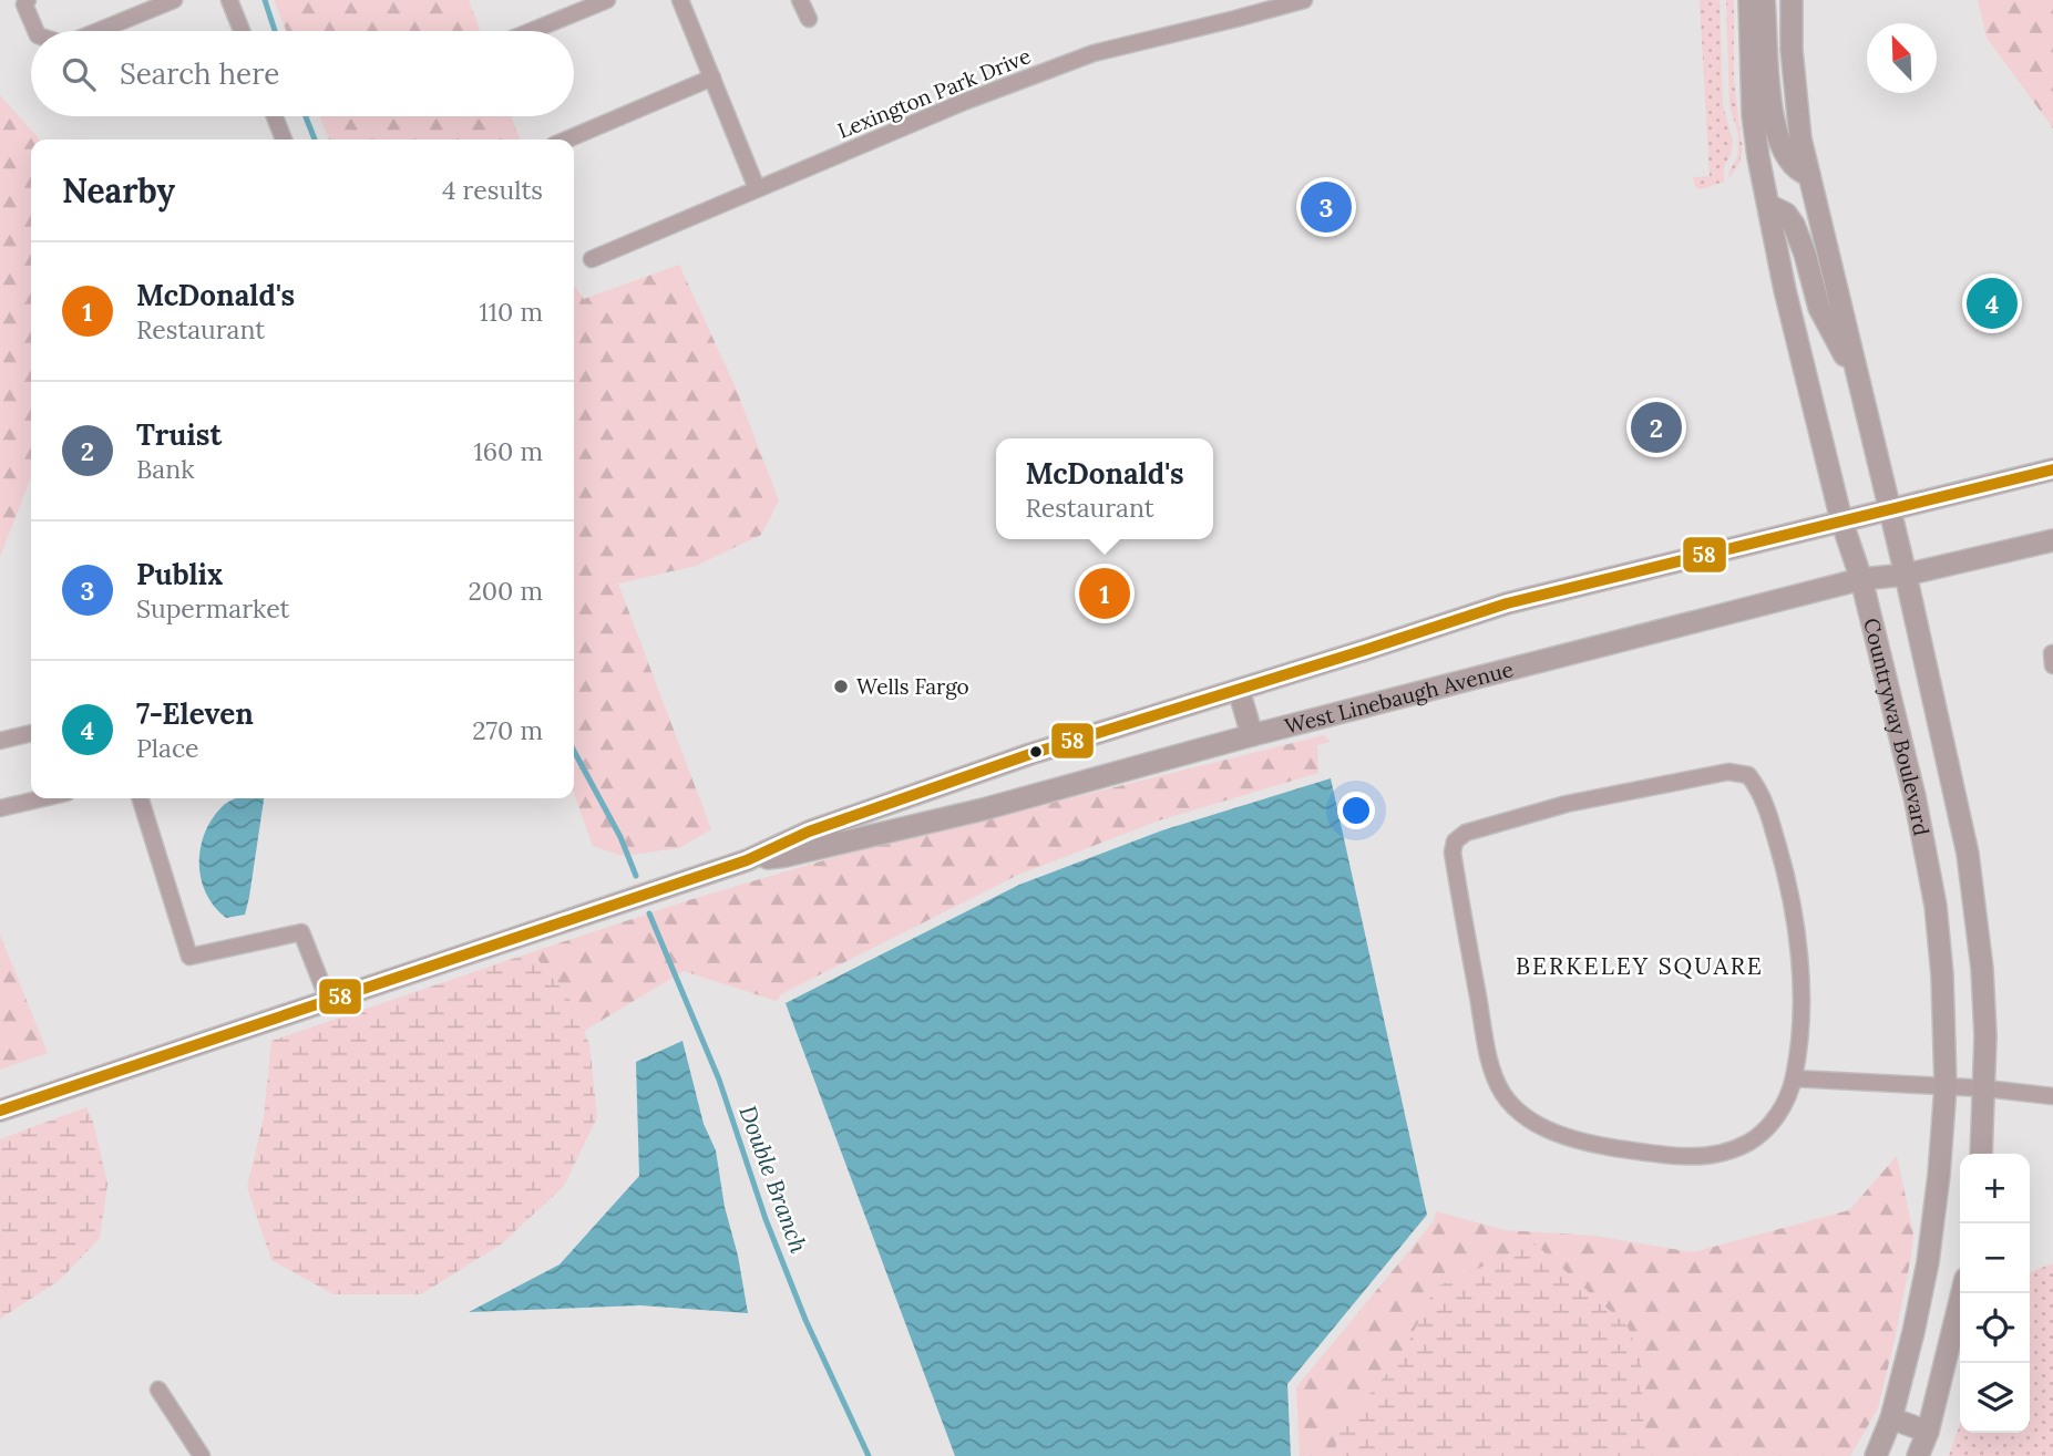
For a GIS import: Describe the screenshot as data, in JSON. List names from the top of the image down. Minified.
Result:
{"streets":{"main road":["West Linebaugh Avenue","Countryway Boulevard"],"street":["Lexington Park Drive"]},"crossings":[["West Linebaugh Avenue","Countryway Boulevard"]],"districts":["BERKELEY SQUARE"],"water":["Double Branch"],"places":["Wells Fargo"],"lines":["transit line 58"],"north":"top left","page":{"search":"Search here","heading":["Nearby","4 results"],"pins":["3","4","2","1"],"list":[{"mark":"1","name":"McDonald's","note":"Restaurant","value":"110 m"},{"mark":"2","name":"Truist","note":"Bank","value":"160 m"},{"mark":"3","name":"Publix","note":"Supermarket","value":"200 m"},{"mark":"4","name":"7-Eleven","note":"Place","value":"270 m"}],"popup":["McDonald's","Restaurant"],"map_buttons":["+","−"]}}
